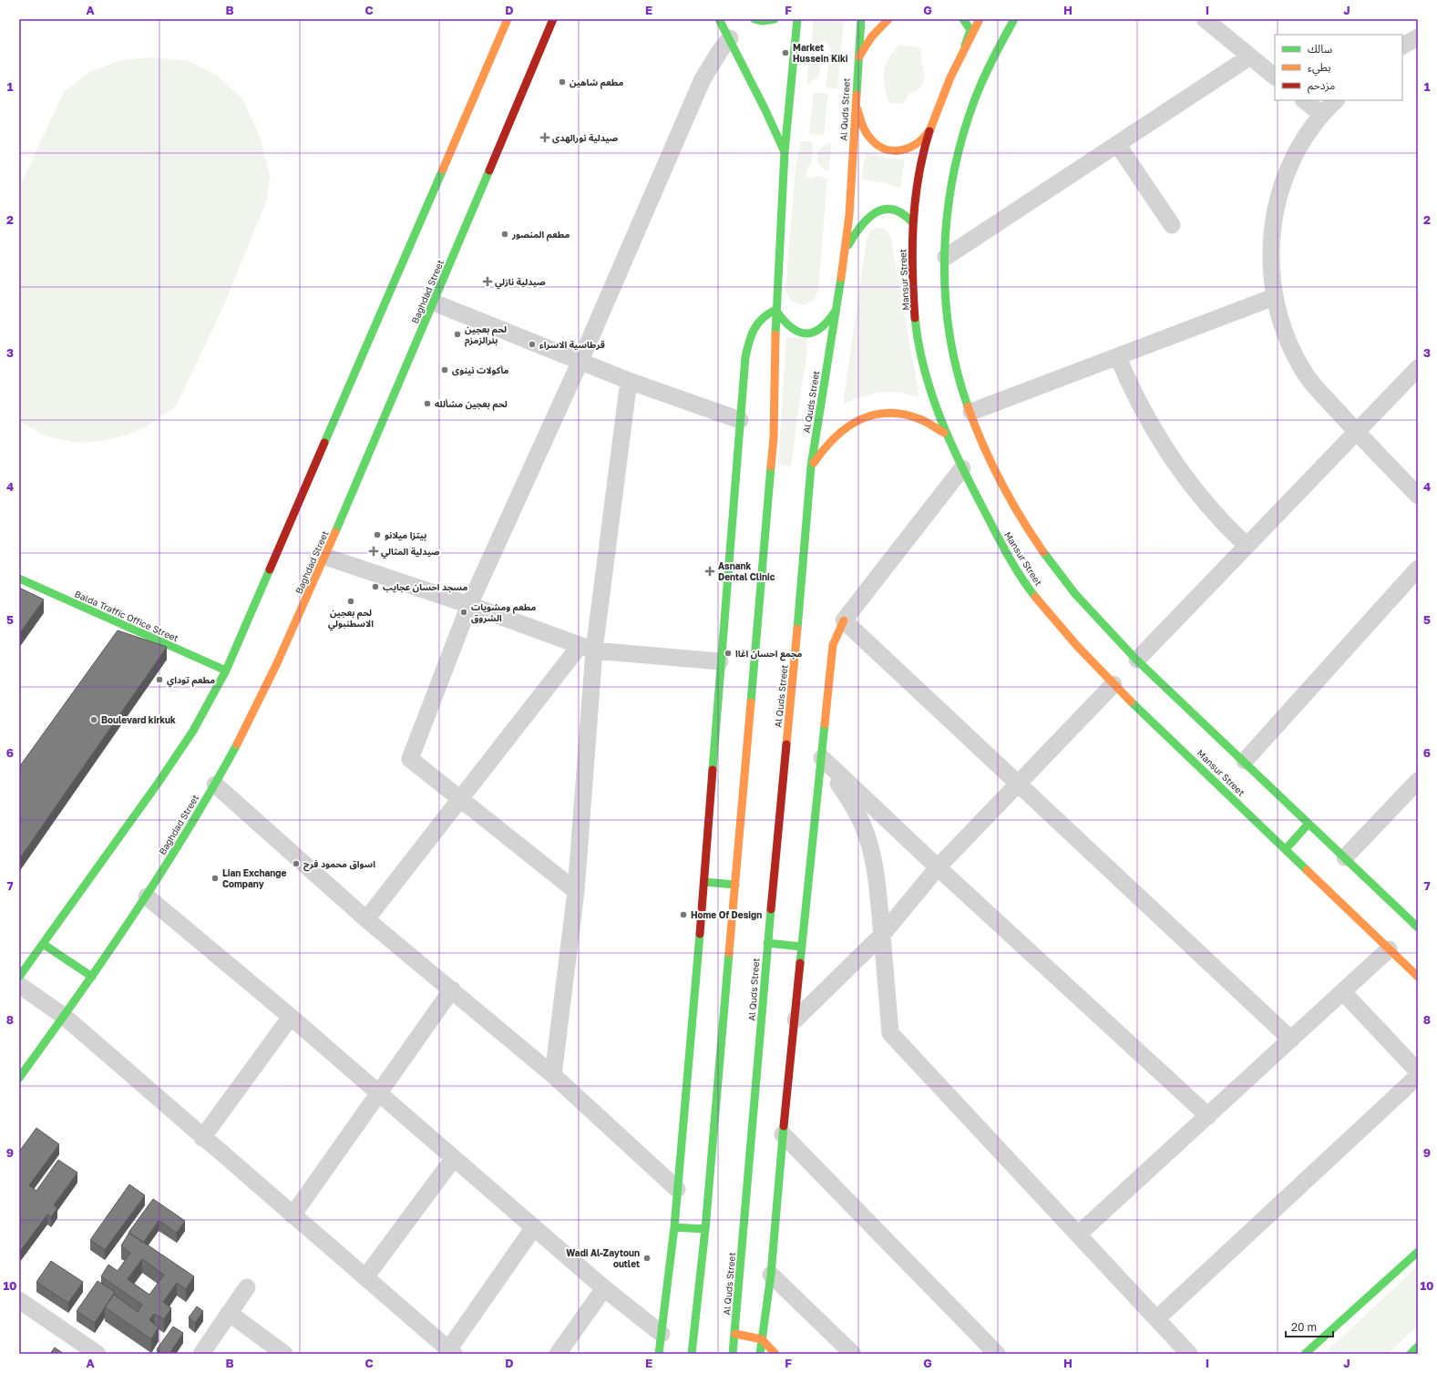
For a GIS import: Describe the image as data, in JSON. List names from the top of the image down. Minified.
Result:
{"streets":{"main road":["Al Quds Street","Mansur Street","Baghdad Street","Balda Traffic Office Street"]},"places":{"other":["Market Hussein Kiki","مطعم شاهين","مطعم المنصور","لحم بعجين بئرالزمزم","قرطاسية الاسراء","مأكولات نينوى","لحم بعجين مشألله","پيتزا ميلانو","مسجد احسان عجايب","لحم بعجين الاسطنبولي","مطعم ومشويات الشروق","مجمع احسان اغاا","مطعم توداي","Boulevard kirkuk","اسواق محمود فرج","Lian Exchange Company","Home Of Design","Wadi Al-Zaytoun outlet"],"health":["صيدلية نورالهدى","صيدلية نازلي","صيدلية المثالي","Asnank Dental Clinic"]},"legend":["سالك","بطيء","مزدحم"],"scale_bar":"20 m","grid":{"columns":["A","B","C","D","E","F","G","H","I","J"],"rows":["1","2","3","4","5","6","7","8","9","10"]}}
